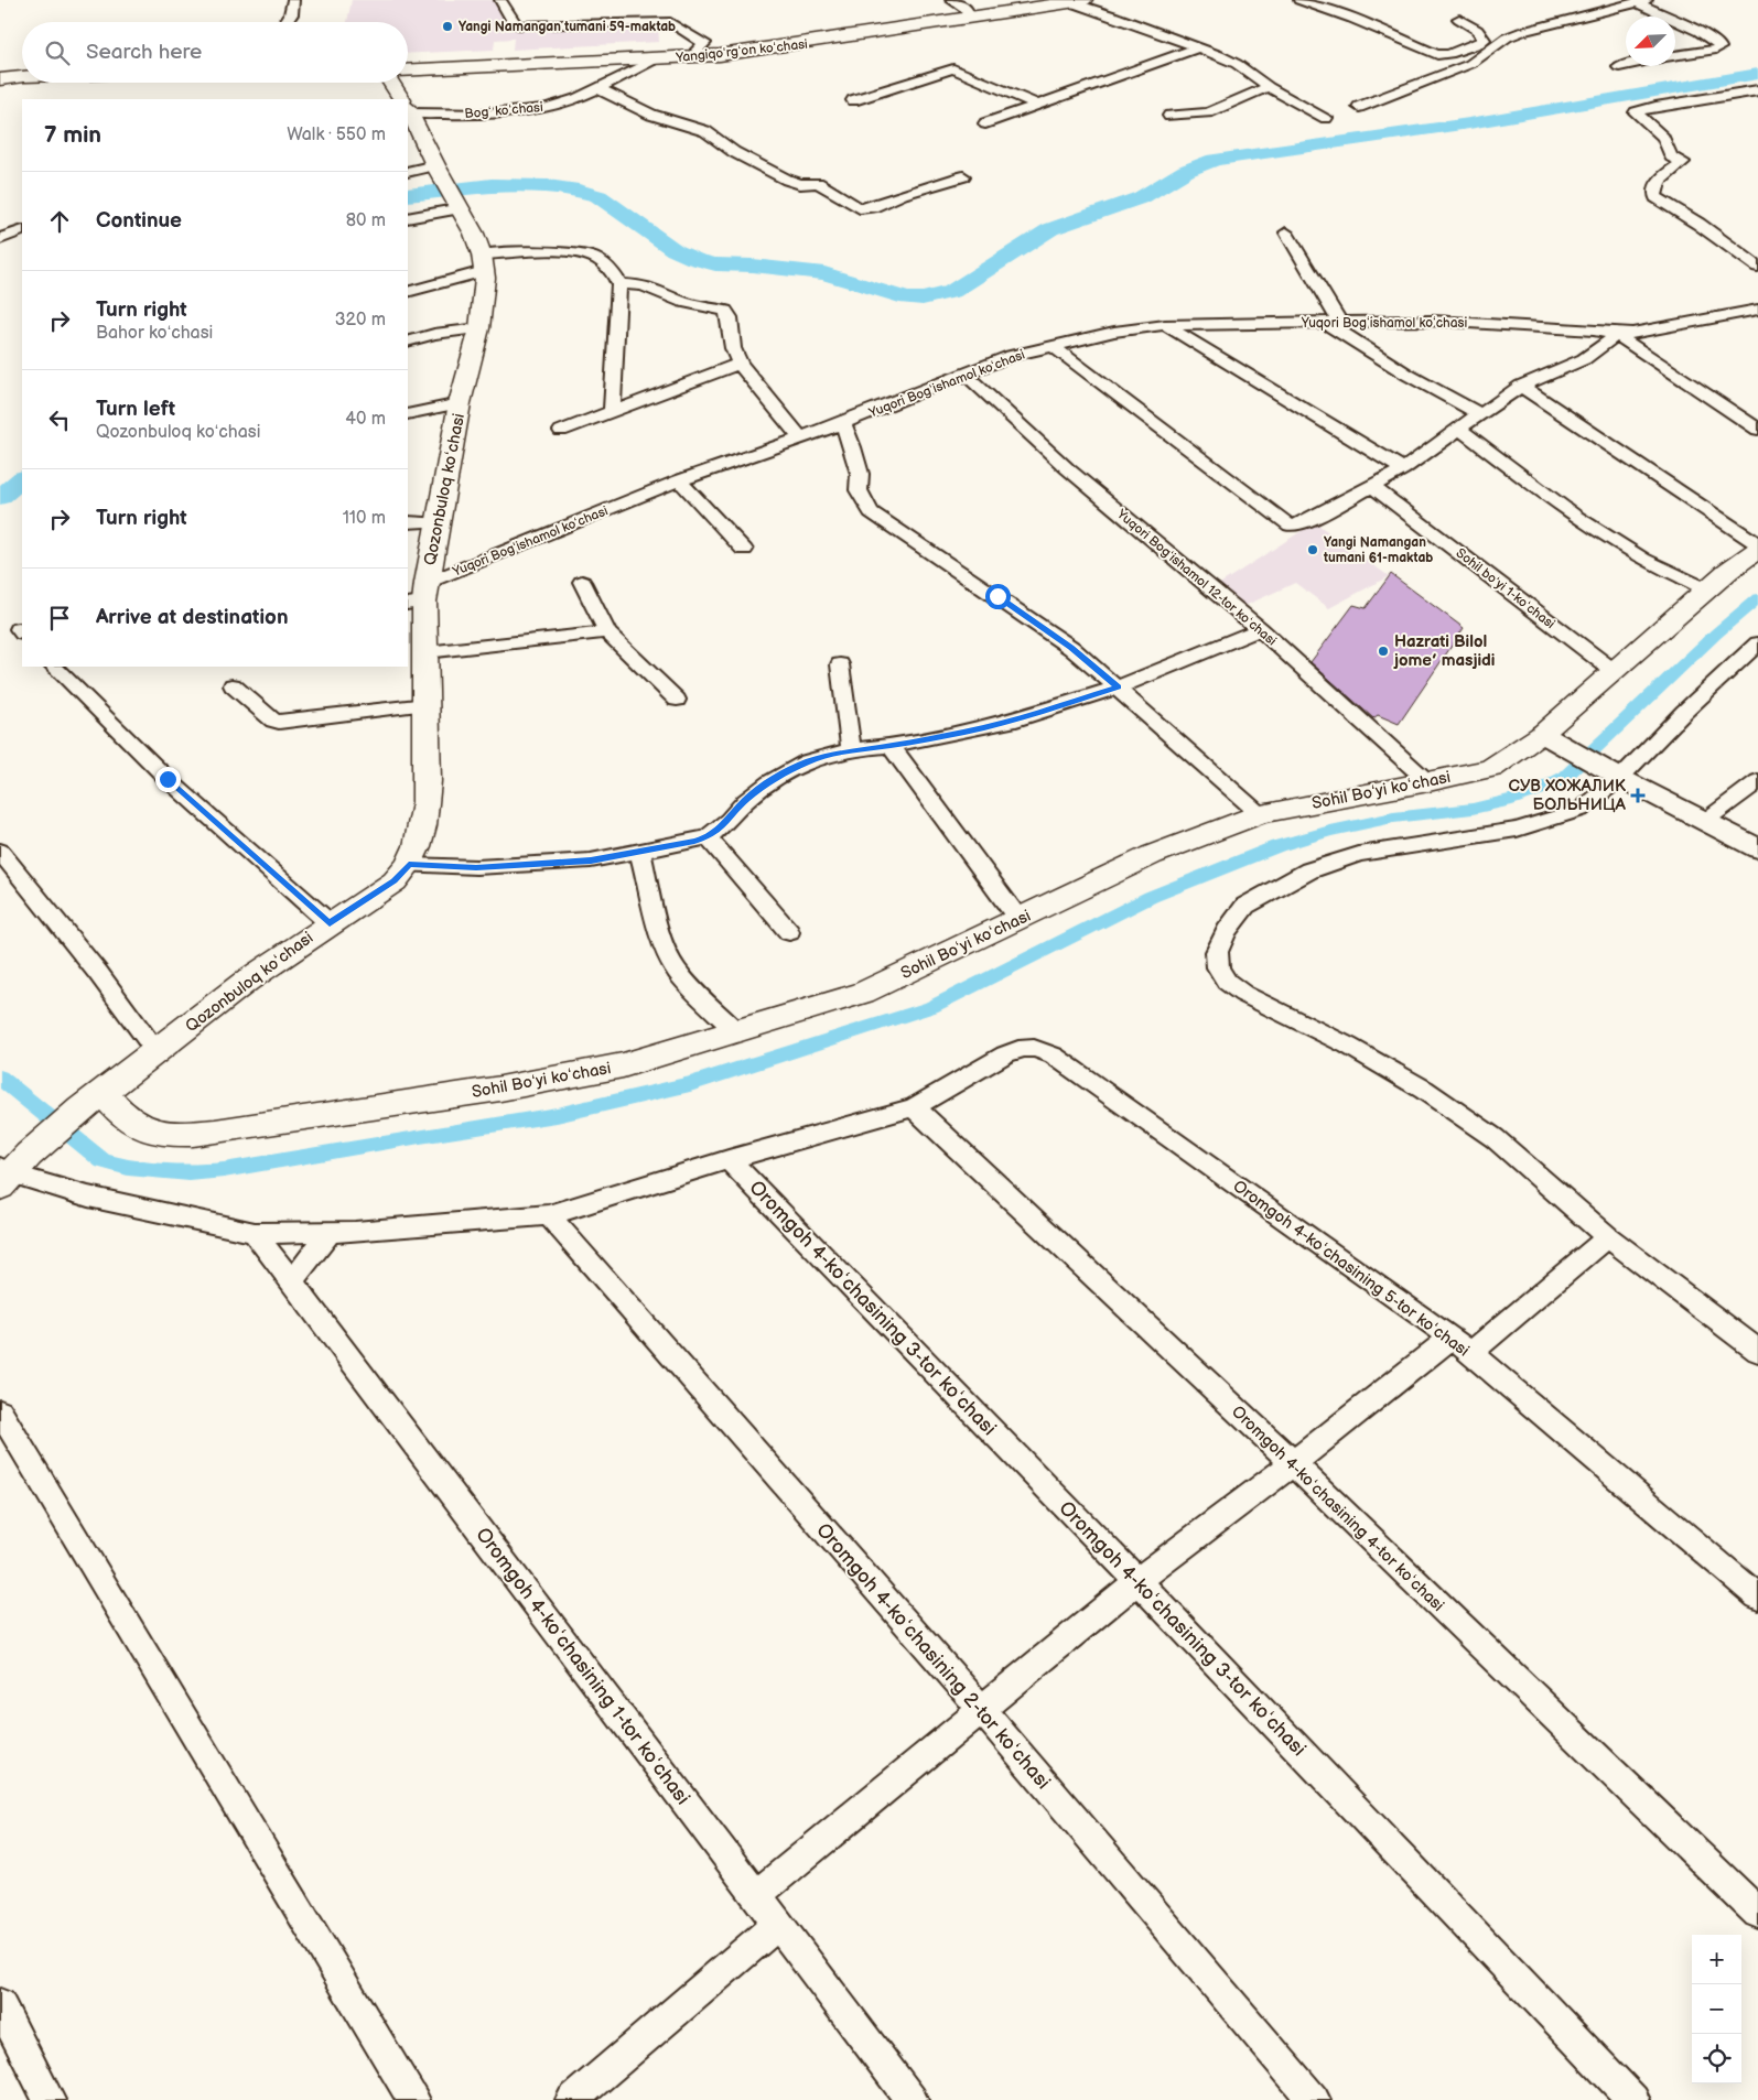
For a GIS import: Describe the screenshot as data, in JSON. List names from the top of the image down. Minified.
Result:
{"streets":{"main road":["Yangiqoʻrgʻon koʻchasi","Qozonbuloq koʻchasi","Sohil Boʻyi koʻchasi"],"street":["Bogʻ koʻchasi","Yuqori Bogʻishamol koʻchasi","Yuqori Bogʻishamol 12-tor koʻchasi","Sohil boʻyi 1-koʻchasi","Oromgoh 4-koʻchasining 5-tor koʻchasi","Oromgoh 4-koʻchasining 3-tor koʻchasi","Oromgoh 4-koʻchasining 4-tor koʻchasi","Oromgoh 4-koʻchasining 2-tor koʻchasi","Oromgoh 4-koʻchasining 1-tor koʻchasi"]},"crossings":[["Yangiqoʻrgʻon koʻchasi","Bogʻ koʻchasi"],["Bogʻ koʻchasi","Qozonbuloq koʻchasi"],["Yuqori Bogʻishamol koʻchasi","Qozonbuloq koʻchasi"],["Yuqori Bogʻishamol koʻchasi","Yuqori Bogʻishamol 12-tor koʻchasi"],["Qozonbuloq koʻchasi","Sohil Boʻyi koʻchasi"],["Qozonbuloq koʻchasi","Oromgoh 4-koʻchasining 5-tor koʻchasi"],["Yuqori Bogʻishamol 12-tor koʻchasi","Sohil Boʻyi koʻchasi"],["Sohil boʻyi 1-koʻchasi","Sohil Boʻyi koʻchasi"],["Oromgoh 4-koʻchasining 5-tor koʻchasi","Oromgoh 4-koʻchasining 3-tor koʻchasi"],["Oromgoh 4-koʻchasining 5-tor koʻchasi","Oromgoh 4-koʻchasining 4-tor koʻchasi"],["Oromgoh 4-koʻchasining 5-tor koʻchasi","Oromgoh 4-koʻchasining 2-tor koʻchasi"],["Oromgoh 4-koʻchasining 5-tor koʻchasi","Oromgoh 4-koʻchasining 1-tor koʻchasi"]],"places":{"other":["Yangi Namangan tumani 59-maktab","Yangi Namangan tumani 61-maktab","Hazrati Bilol jome’ masjidi"],"health":["СУВ ХОЖАЛИК БОЛЬНИЦА"]},"north":"bottom left","page":{"search":"Search here","heading":["7 min","Walk · 550 m"],"list":[["Continue","80 m"],["Turn right","Bahor koʻchasi","320 m"],["Turn left","Qozonbuloq koʻchasi","40 m"],["Turn right","110 m"],"Arrive at destination"],"map_buttons":["+","−"]}}
